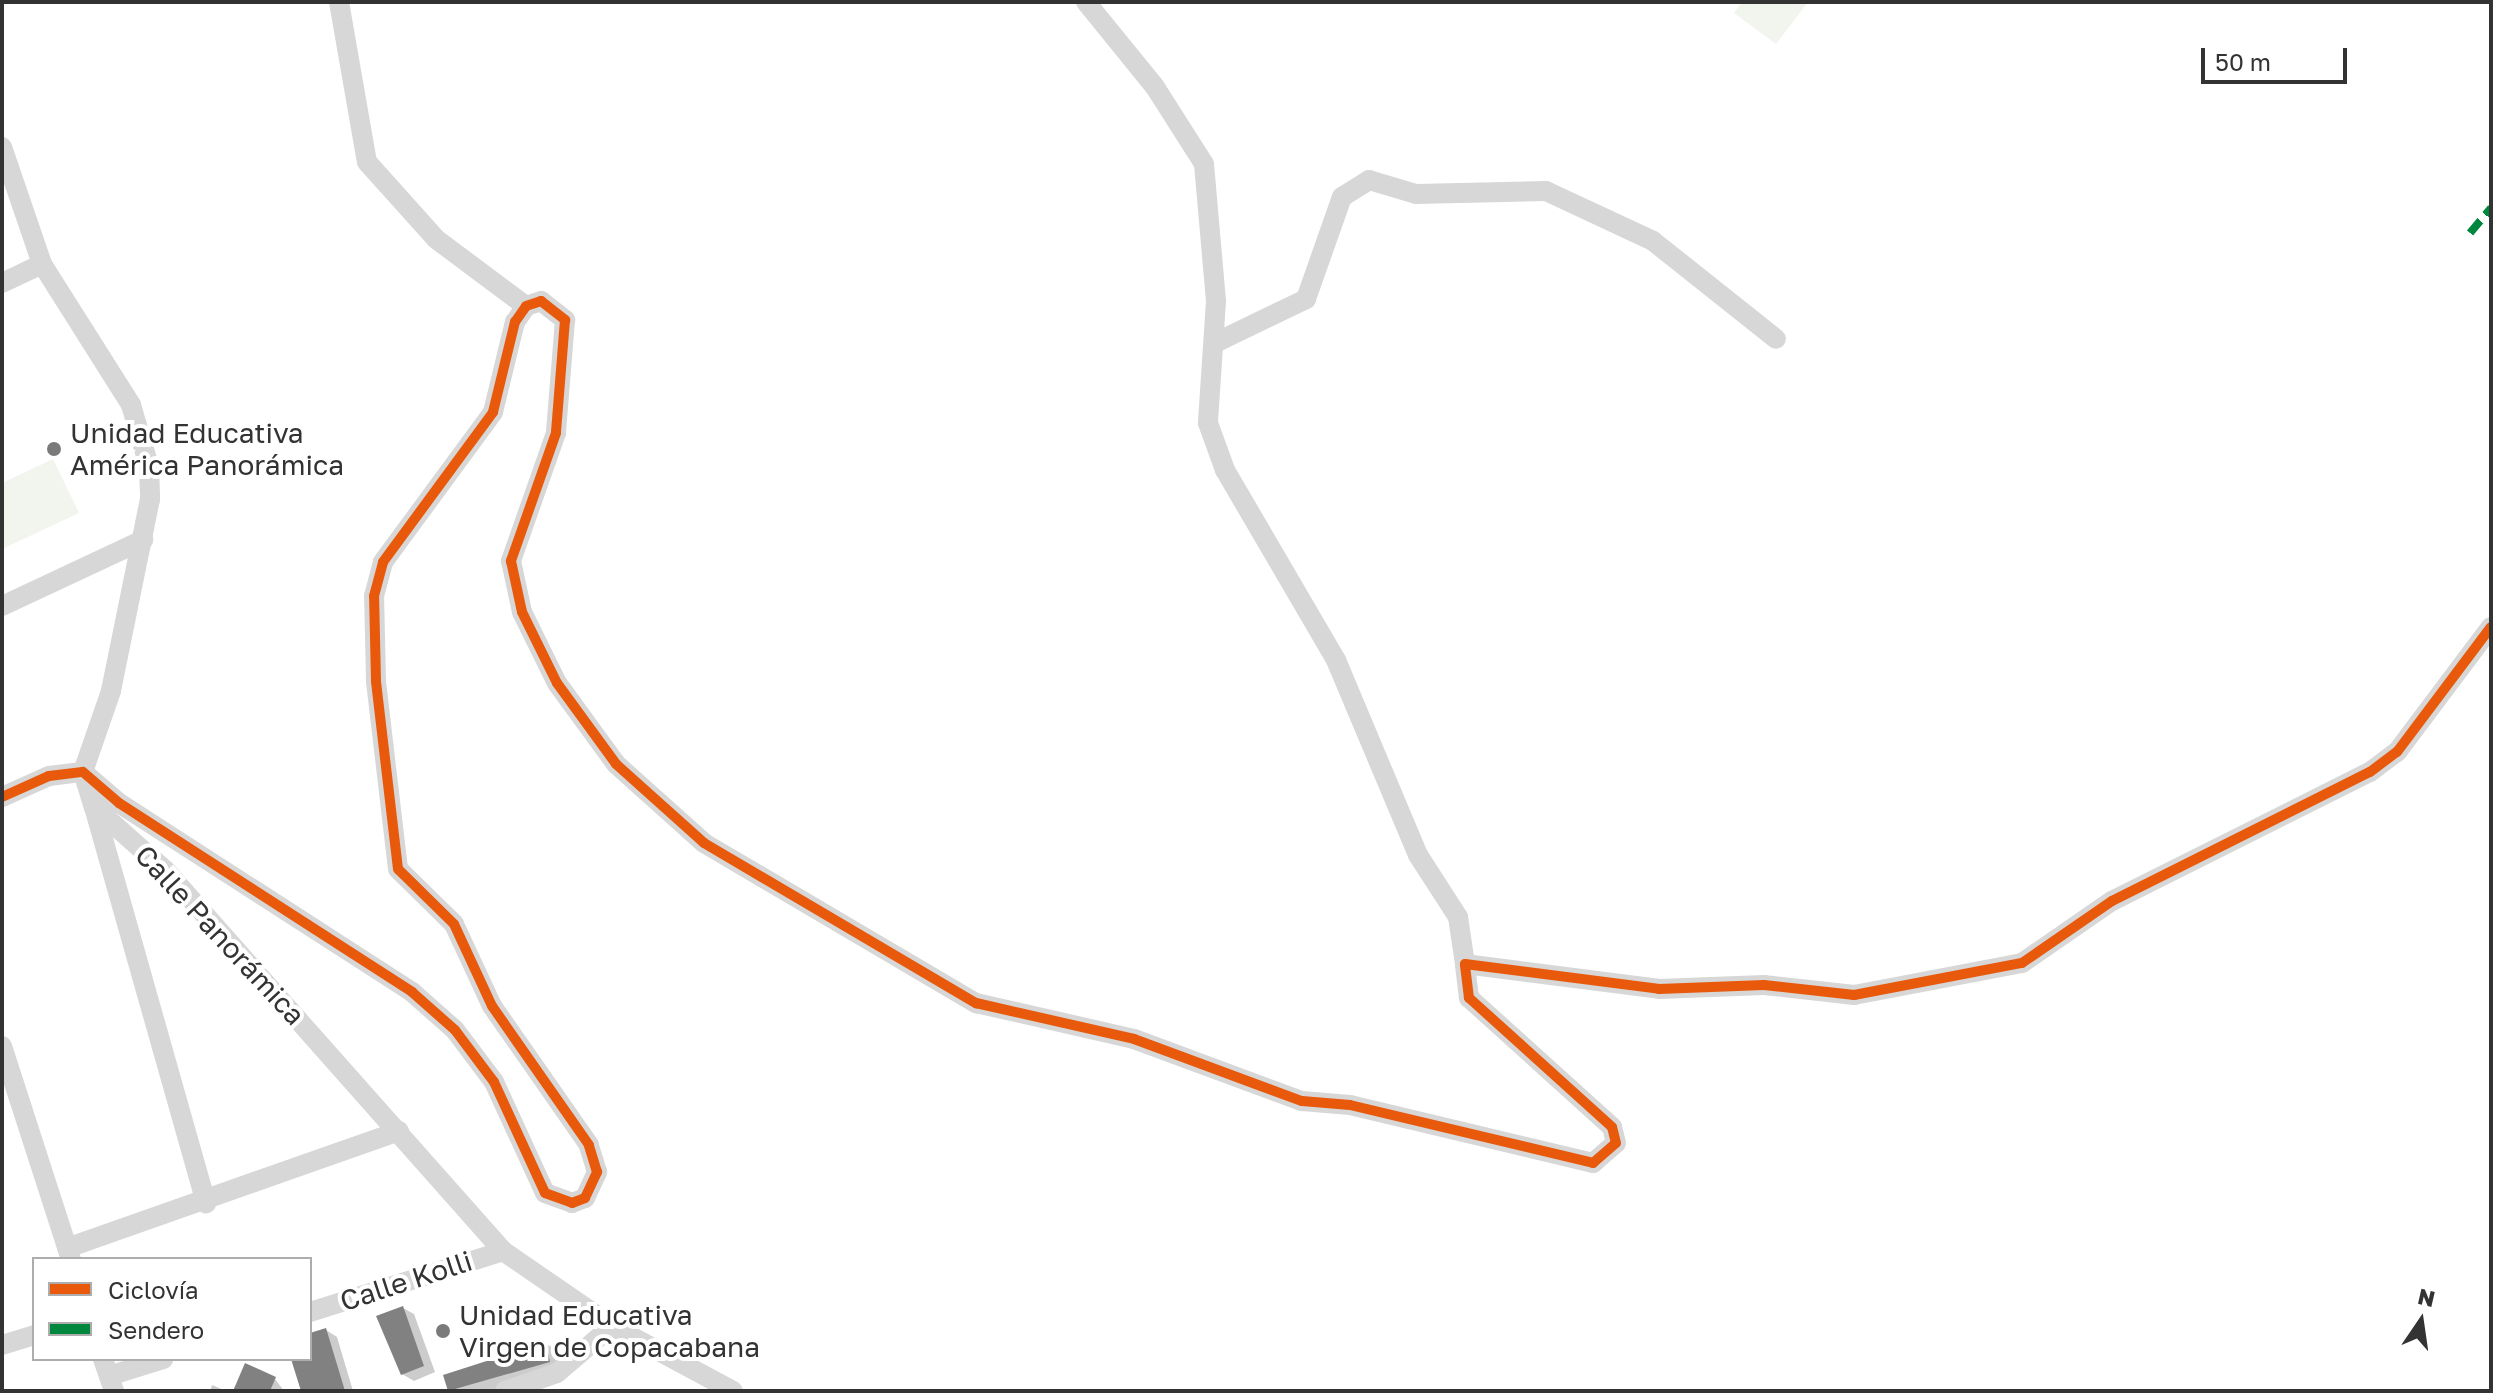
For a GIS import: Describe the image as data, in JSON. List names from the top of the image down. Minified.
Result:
{"streets":{"street":["Calle Panorámica","Calle Kolli"]},"crossings":[["Calle Panorámica","Calle Kolli"]],"places":["Unidad Educativa América Panorámica","Unidad Educativa Virgen de Copacabana"],"legend":["Ciclovía","Sendero"],"scale_bar":"50 m","north":"top"}
